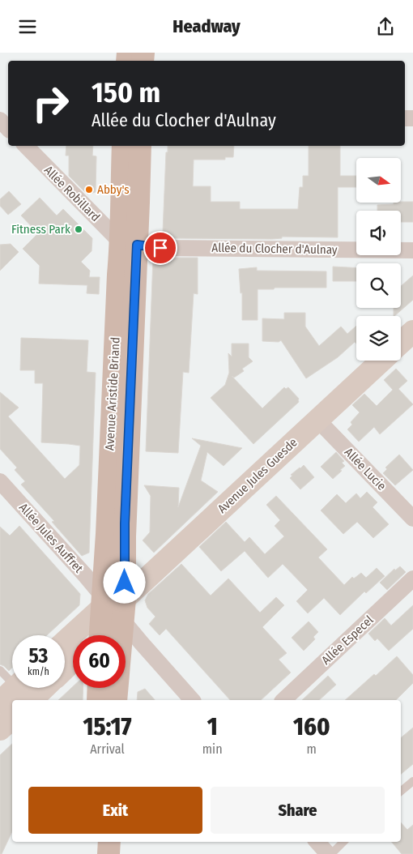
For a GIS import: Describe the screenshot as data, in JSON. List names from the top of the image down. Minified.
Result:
{"streets":{"main road":["Avenue Aristide Briand"],"street":["Allée Robillard","Allée du Clocher d'Aulnay","Allée Lucie","Avenue Jules Guesde","Allée Jules Auffret","Allée Especel"]},"crossings":[["Allée Robillard","Allée du Clocher d'Aulnay"],["Allée Robillard","Avenue Aristide Briand"],["Allée du Clocher d'Aulnay","Avenue Aristide Briand"],["Avenue Aristide Briand","Avenue Jules Guesde"],["Avenue Aristide Briand","Allée Jules Auffret"],["Allée Lucie","Avenue Jules Guesde"],["Avenue Jules Guesde","Allée Jules Auffret"]],"places":["Abby's","Fitness Park"],"north":"right","page":{"header":"Headway","turn":["150 m","Allée du Clocher d'Aulnay"],"speed":"53 km/h","limit":"60","eta":["15:17","Arrival","1","min","160","m"],"buttons":["Exit","Share"]}}
